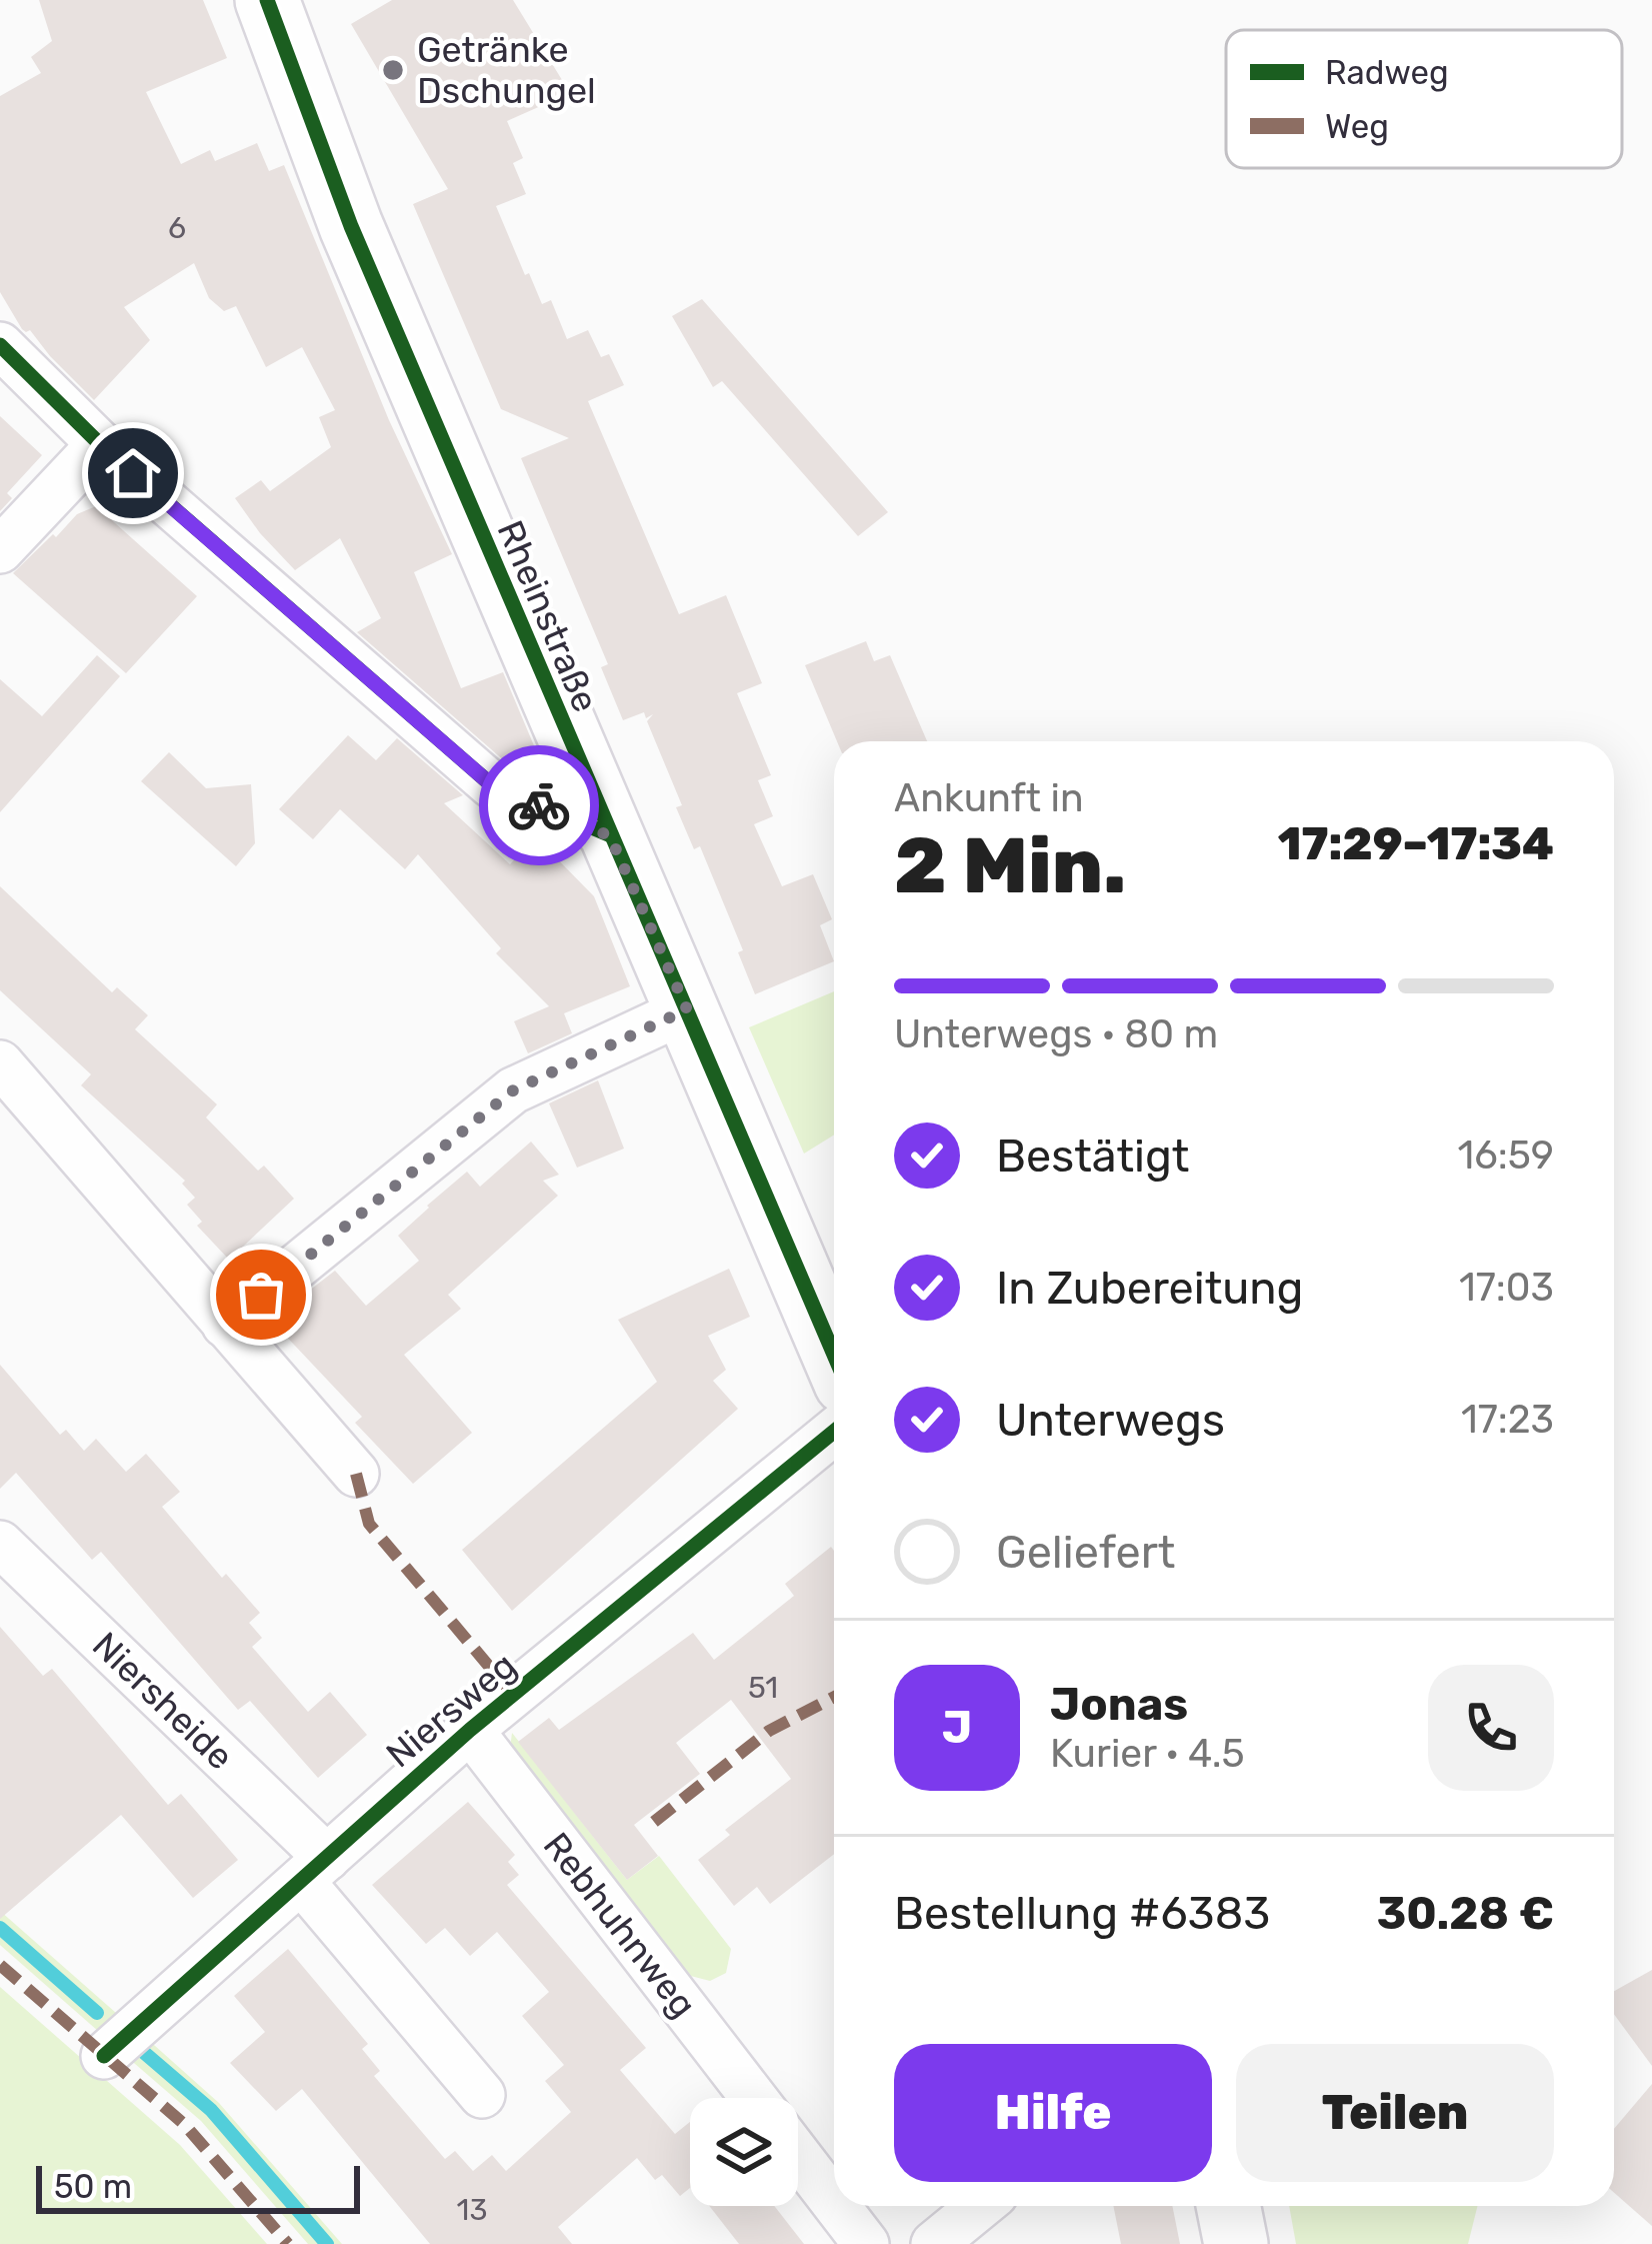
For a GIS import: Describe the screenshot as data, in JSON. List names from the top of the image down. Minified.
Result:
{"streets":{"street":["Rheinstraße","Niersheide","Niersweg","Rebhuhnweg"]},"crossings":[["Niersheide","Niersweg"],["Niersweg","Rebhuhnweg"]],"places":["Getränke Dschungel"],"house_numbers":["6","51","13"],"legend":["Radweg","Weg"],"scale_bar":"50 m","page":{"heading":["2 Min.","Ankunft in","17:29–17:34"],"panel":["Jonas","Kurier · 4.5","Bestellung #6383","30.28 €"],"bar":"Unterwegs · 80 m","list":[["Bestätigt","16:59"],["In Zubereitung","17:03"],["Unterwegs","17:23"],"Geliefert"],"round":"J","buttons":["Hilfe","Teilen"],"scale":"50 m"}}
